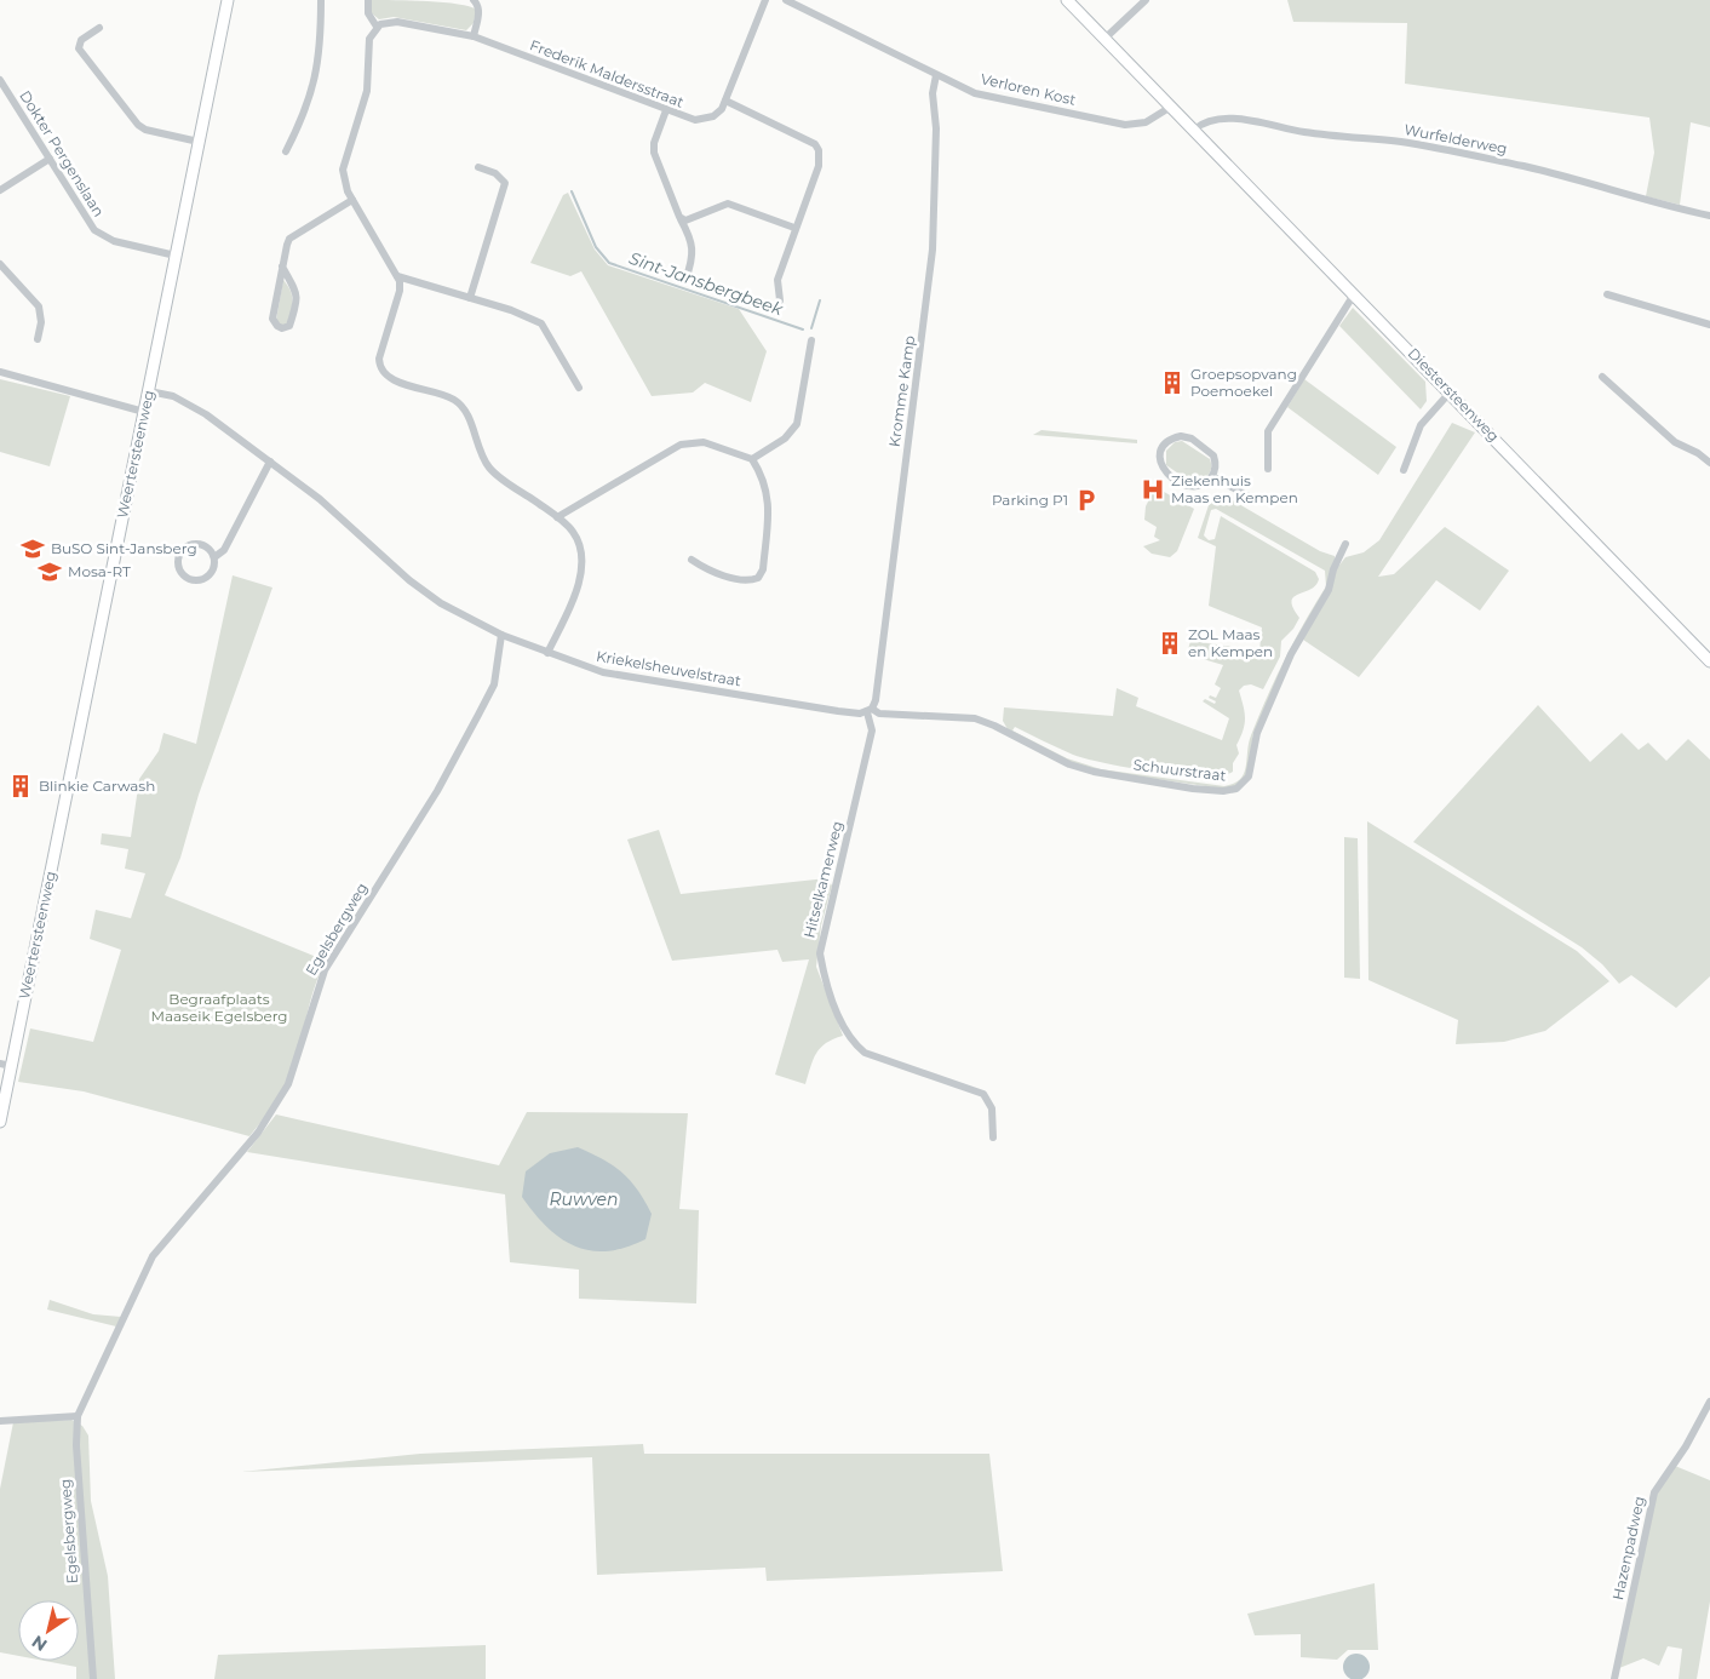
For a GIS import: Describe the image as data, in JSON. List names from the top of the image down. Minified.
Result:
{"streets":{"main road":["Diestersteenweg","Weertersteenweg"],"street":["Frederik Maldersstraat","Verloren Kost","Wurfelderweg","Dokter Pergenslaan","Kromme Kamp","Kriekelsheuvelstraat","Schuurstraat","Hitselkamerweg","Egelsbergweg","Hazenpadweg"]},"crossings":[["Verloren Kost","Kromme Kamp"],["Verloren Kost","Diestersteenweg"],["Wurfelderweg","Diestersteenweg"],["Dokter Pergenslaan","Weertersteenweg"],["Kromme Kamp","Kriekelsheuvelstraat"],["Kromme Kamp","Schuurstraat"],["Kromme Kamp","Hitselkamerweg"],["Weertersteenweg","Kriekelsheuvelstraat"],["Kriekelsheuvelstraat","Schuurstraat"],["Kriekelsheuvelstraat","Hitselkamerweg"],["Kriekelsheuvelstraat","Egelsbergweg"],["Schuurstraat","Hitselkamerweg"]],"water":["Sint-Jansbergbeek","Ruwven"],"parks":["Begraafplaats Maaseik Egelsberg"],"places":{"building":["Groepsopvang Poemoekel","ZOL Maas en Kempen","Blinkie Carwash"],"hospital":["Ziekenhuis Maas en Kempen"],"parking":["Parking P1"],"school or university":["BuSO Sint-Jansberg","Mosa-RT"]},"north":"bottom left"}
